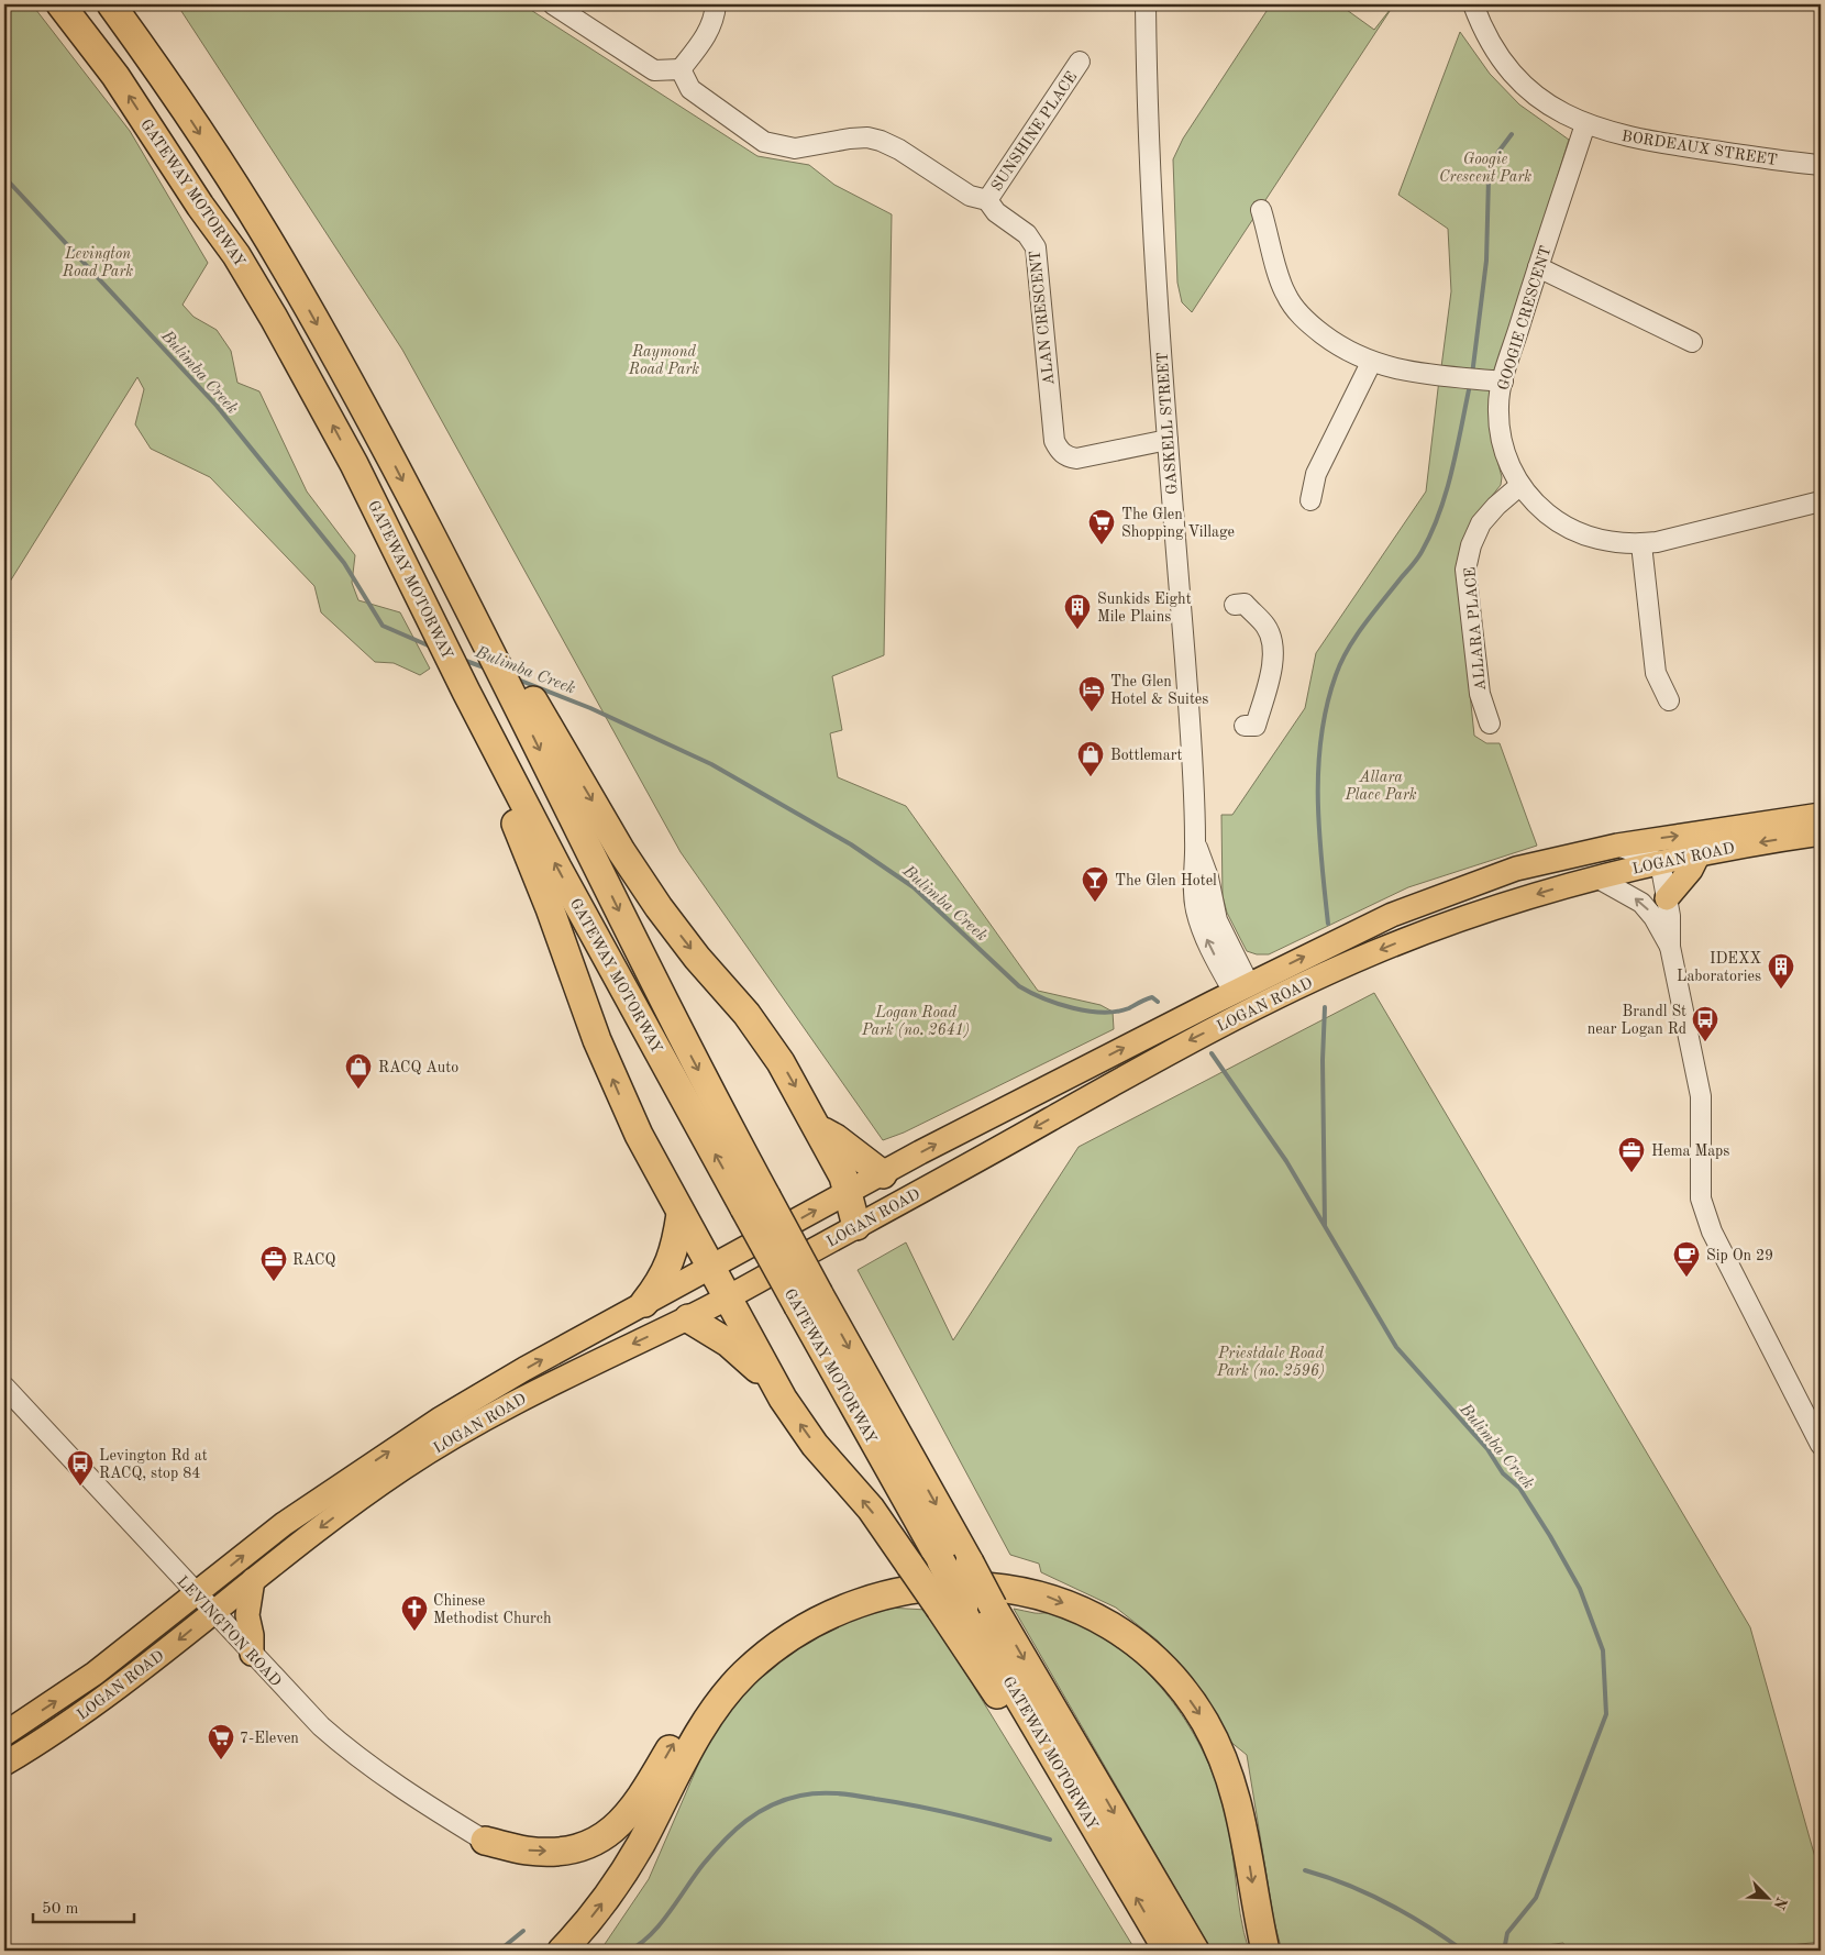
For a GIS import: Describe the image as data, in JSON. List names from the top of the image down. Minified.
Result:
{"streets":{"highway":["GATEWAY MOTORWAY"],"main road":["GASKELL STREET","LOGAN ROAD"],"street":["SUNSHINE PLACE","BORDEAUX STREET","ALAN CRESCENT","GOOGIE CRESCENT","ALLARA PLACE","LEVINGTON ROAD"]},"crossings":[["SUNSHINE PLACE","ALAN CRESCENT"],["BORDEAUX STREET","GOOGIE CRESCENT"],["ALAN CRESCENT","GASKELL STREET"],["GOOGIE CRESCENT","ALLARA PLACE"],["GASKELL STREET","LOGAN ROAD"],["LOGAN ROAD","LEVINGTON ROAD"]],"water":["Bulimba Creek"],"parks":["Googie Crescent Park","Levington Road Park","Raymond Road Park","Allara Place Park","Logan Road Park (no. 2641)","Priestdale Road Park (no. 2596)"],"places":{"supermarket":["The Glen Shopping Village","7-Eleven"],"building":["Sunkids Eight Mile Plains","IDEXX Laboratories"],"hotel":["The Glen Hotel & Suites"],"shop":["Bottlemart","RACQ Auto"],"bar":["The Glen Hotel"],"bus stop":["Brandl St near Logan Rd","Levington Rd at RACQ, stop 84"],"office":["Hema Maps","RACQ"],"cafe":["Sip On 29"],"church":["Chinese Methodist Church"]},"scale_bar":"50 m","north":"bottom right"}
